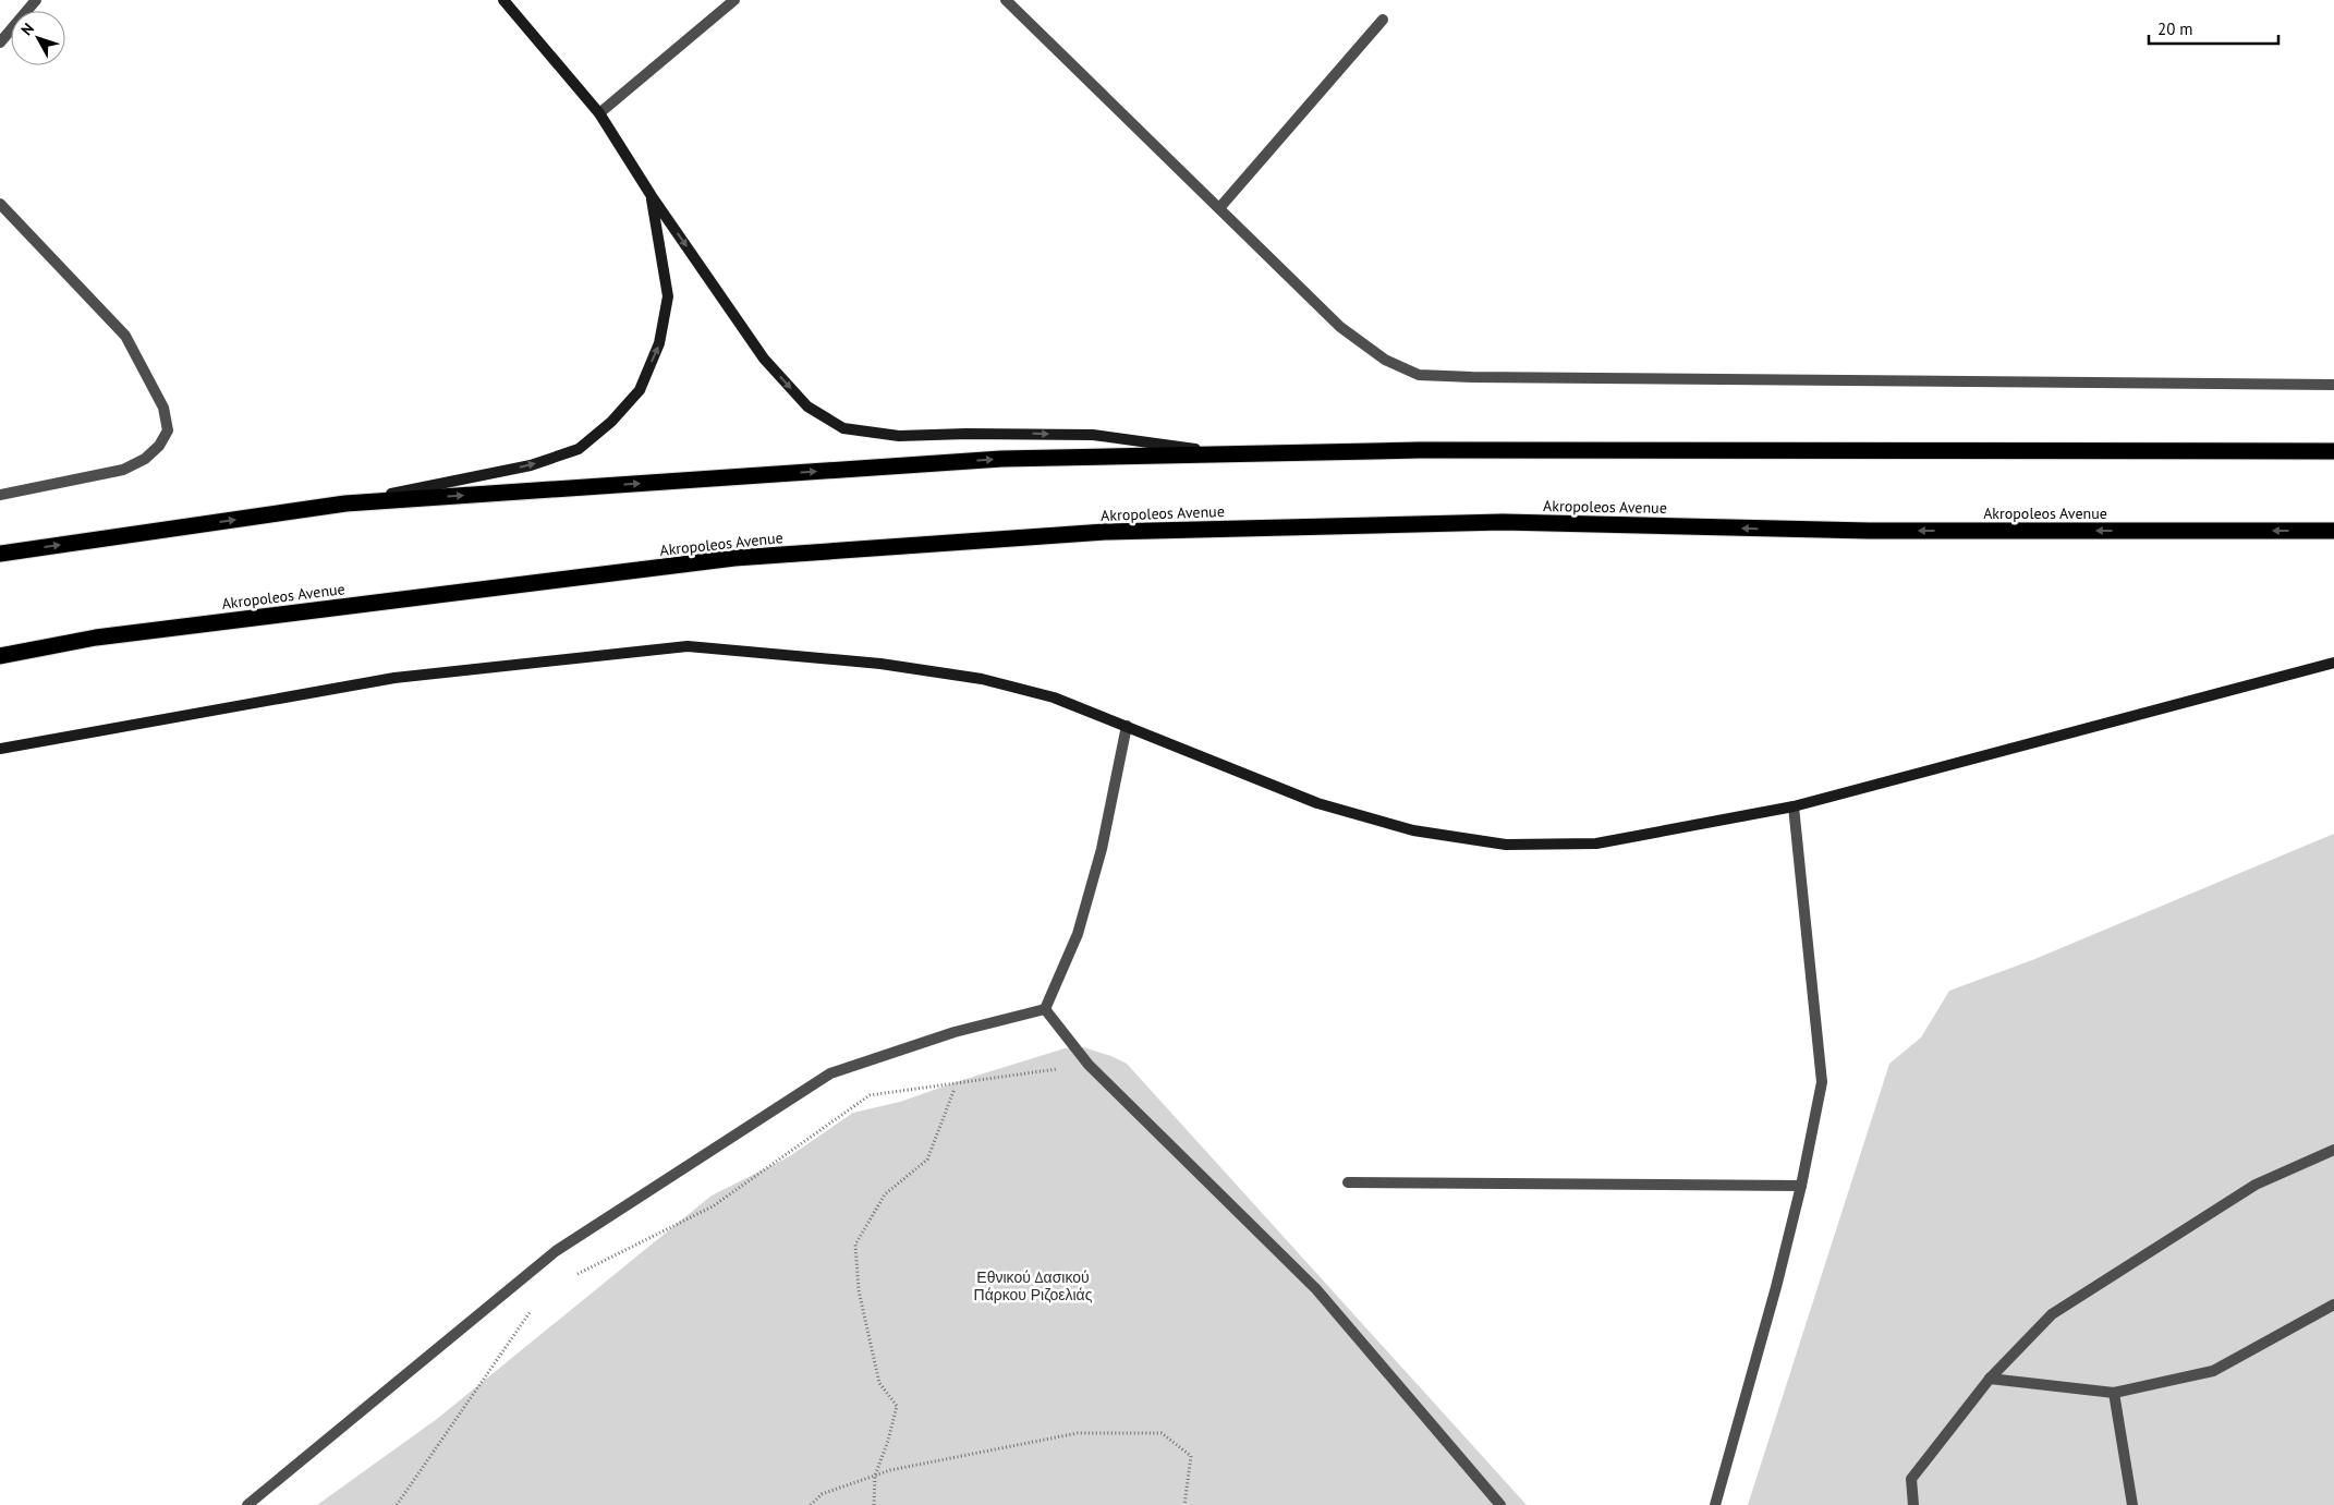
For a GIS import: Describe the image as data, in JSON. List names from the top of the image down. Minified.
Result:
{"streets":{"highway":["Akropoleos Avenue"]},"parks":["Εθνικού Δασικού Πάρκου Ριζοελιάς"],"scale_bar":"20 m","north":"top left"}
